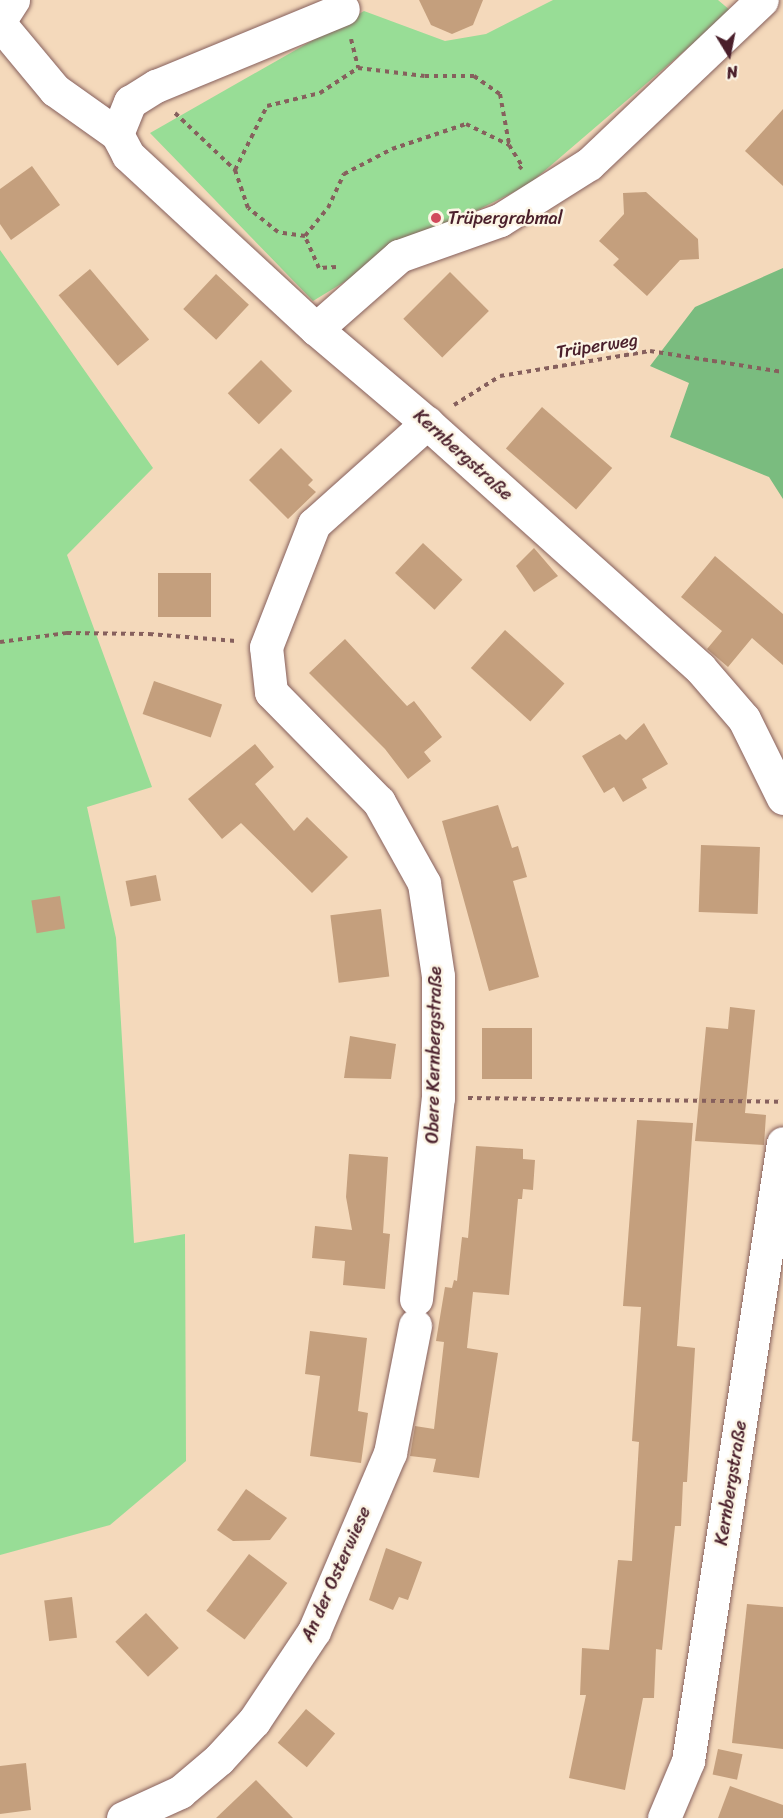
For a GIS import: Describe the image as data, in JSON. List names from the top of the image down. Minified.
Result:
{"streets":{"street":["Kernbergstraße","Obere Kernbergstraße","An der Osterwiese"],"path":["Trüperweg"]},"crossings":[["Trüperweg","Kernbergstraße"],["Trüperweg","Obere Kernbergstraße"],["Kernbergstraße","Obere Kernbergstraße"],["Obere Kernbergstraße","An der Osterwiese"]],"places":["Trüpergrabmal"],"north":"bottom"}
